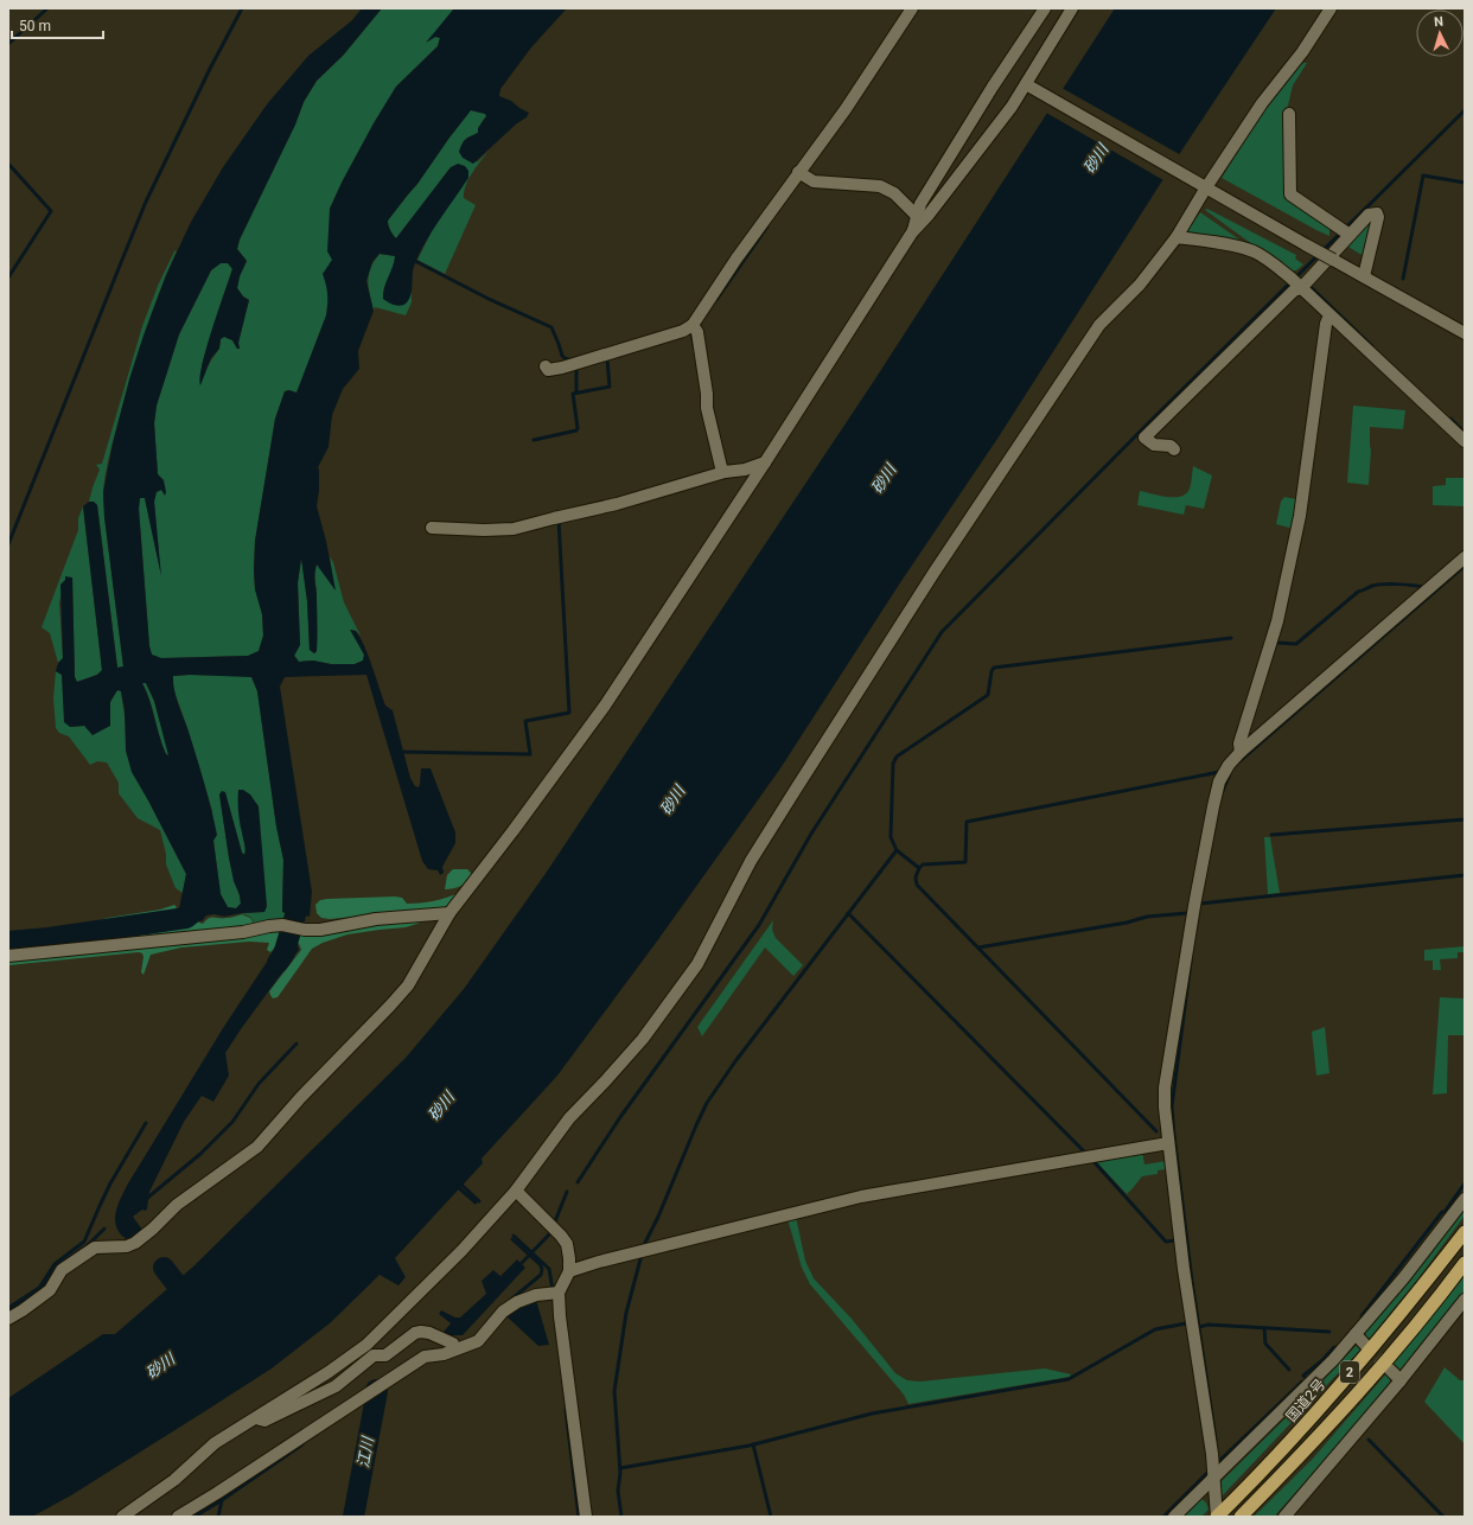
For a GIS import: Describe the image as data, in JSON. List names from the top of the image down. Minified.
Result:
{"streets":{"highway":["2","国道2号"]},"water":["砂川","江川"],"scale_bar":"50 m","north":"top"}
